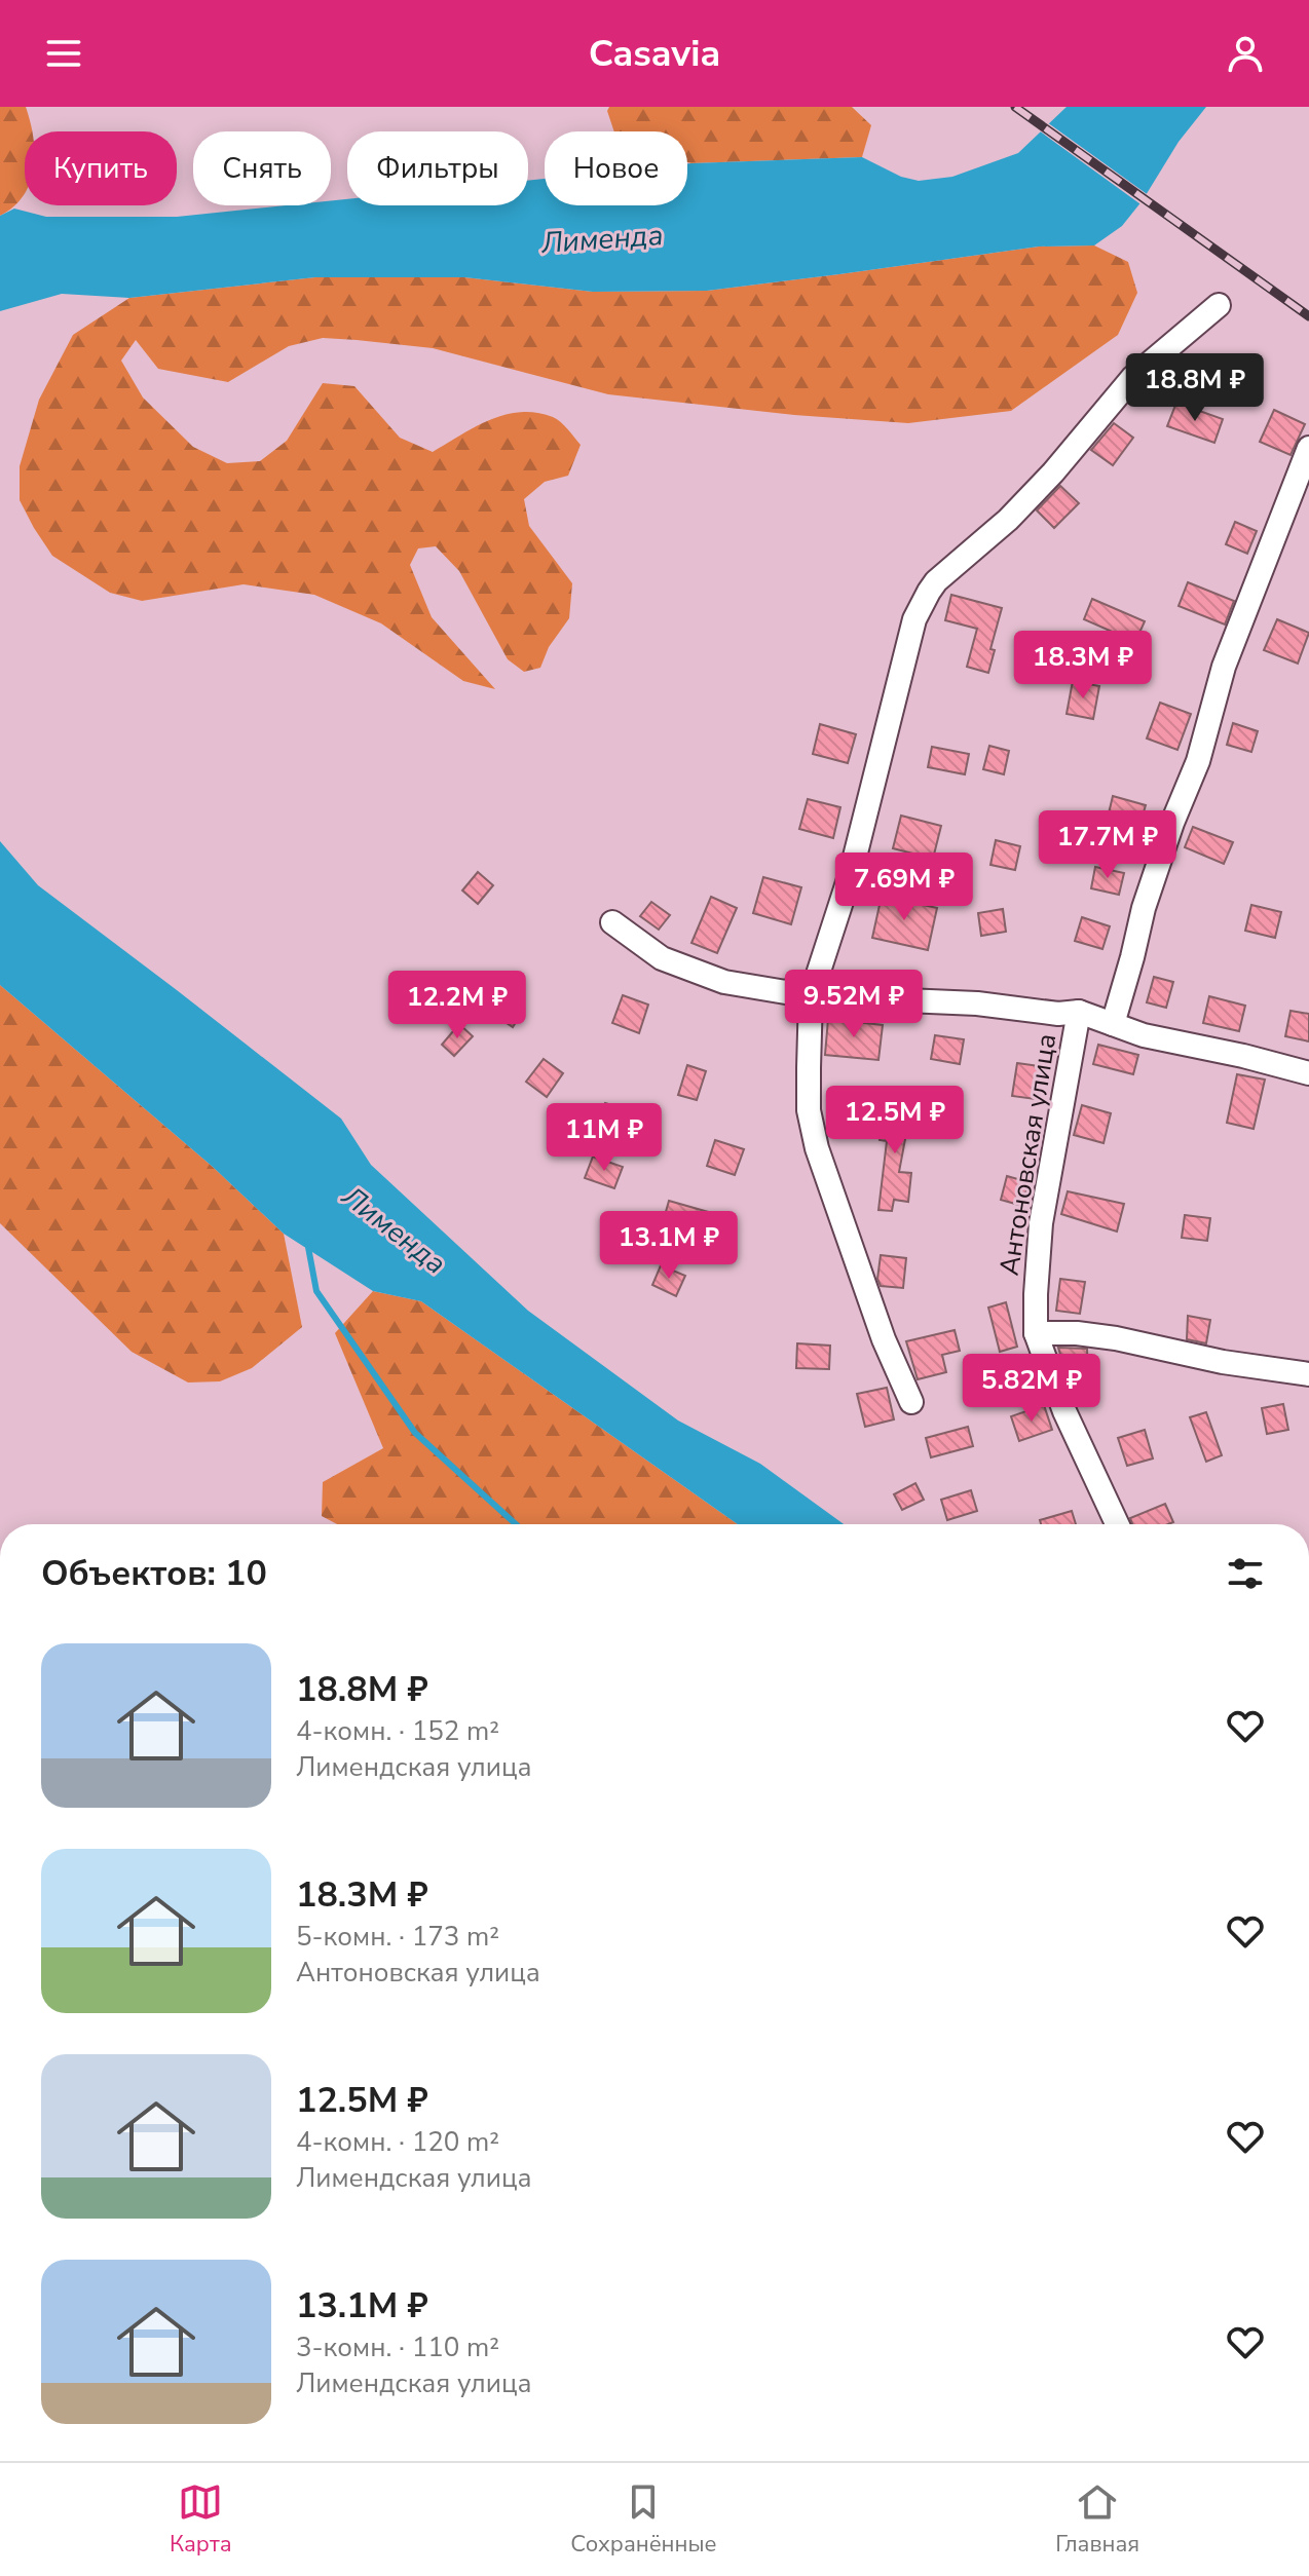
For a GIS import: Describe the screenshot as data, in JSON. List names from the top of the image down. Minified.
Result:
{"streets":{"street":["Антоновская улица"]},"water":["Лименда"],"page":{"header":"Casavia","chip":["Купить","Снять","Фильтры","Новое"],"price":["18.8M ₽","18.3M ₽","17.7M ₽","7.69M ₽","9.52M ₽","12.2M ₽","12.5M ₽","11M ₽","13.1M ₽","5.82M ₽"],"heading":"Объектов: 10","list":[{"name":"18.8M ₽","note":"4-комн. · 152 m² · Лимендская улица"},{"name":"18.3M ₽","note":"5-комн. · 173 m² · Антоновская улица"},{"name":"12.5M ₽","note":"4-комн. · 120 m² · Лимендская улица"},{"name":"13.1M ₽","note":"3-комн. · 110 m² · Лимендская улица"}],"tabs":["Карта","Сохранённые","Главная"]}}
